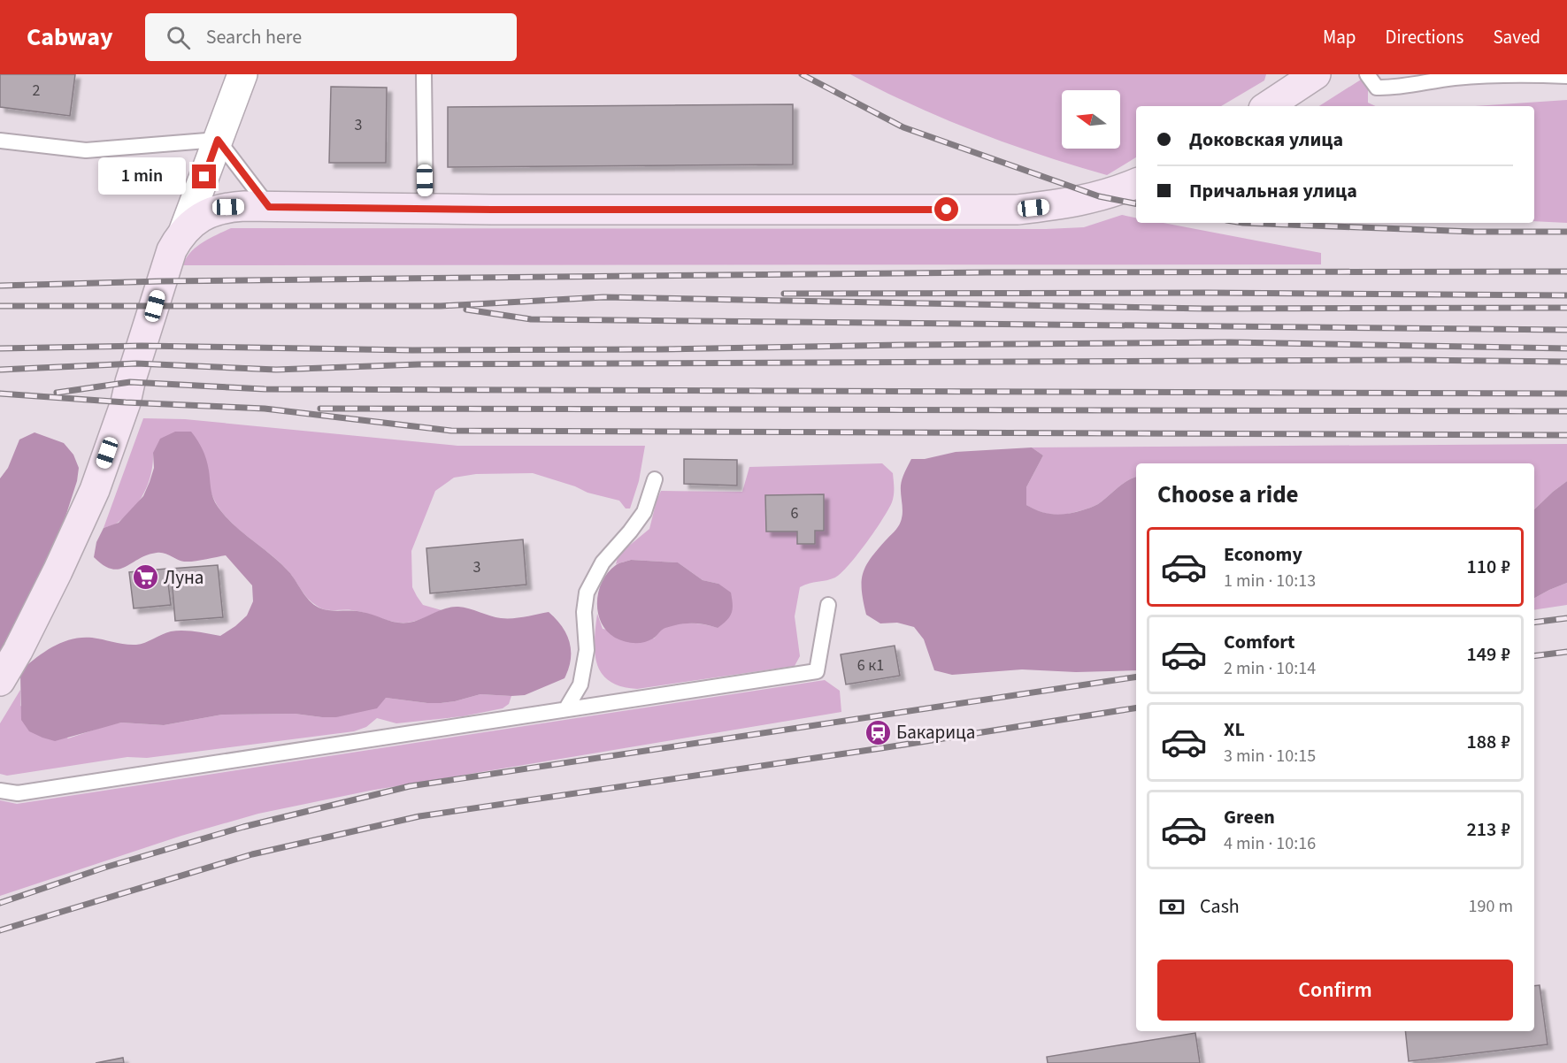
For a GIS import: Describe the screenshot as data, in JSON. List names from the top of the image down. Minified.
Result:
{"places":{"supermarket":["Луна"],"station":["Бакарица"]},"house_numbers":["2","3","6","3","6 к1"],"north":"left","page":{"header":"Cabway","search":"Search here","nav":["Map","Directions","Saved"],"banner":["Доковская улица","Причальная улица"],"bubble":"1 min","heading":"Choose a ride","list":[{"name":"Economy","note":"1 min · 10:13","value":"110 ₽"},{"name":"Comfort","note":"2 min · 10:14","value":"149 ₽"},{"name":"XL","note":"3 min · 10:15","value":"188 ₽"},{"name":"Green","note":"4 min · 10:16","value":"213 ₽"}],"pay":["Cash","190 m"],"buttons":"Confirm"}}
